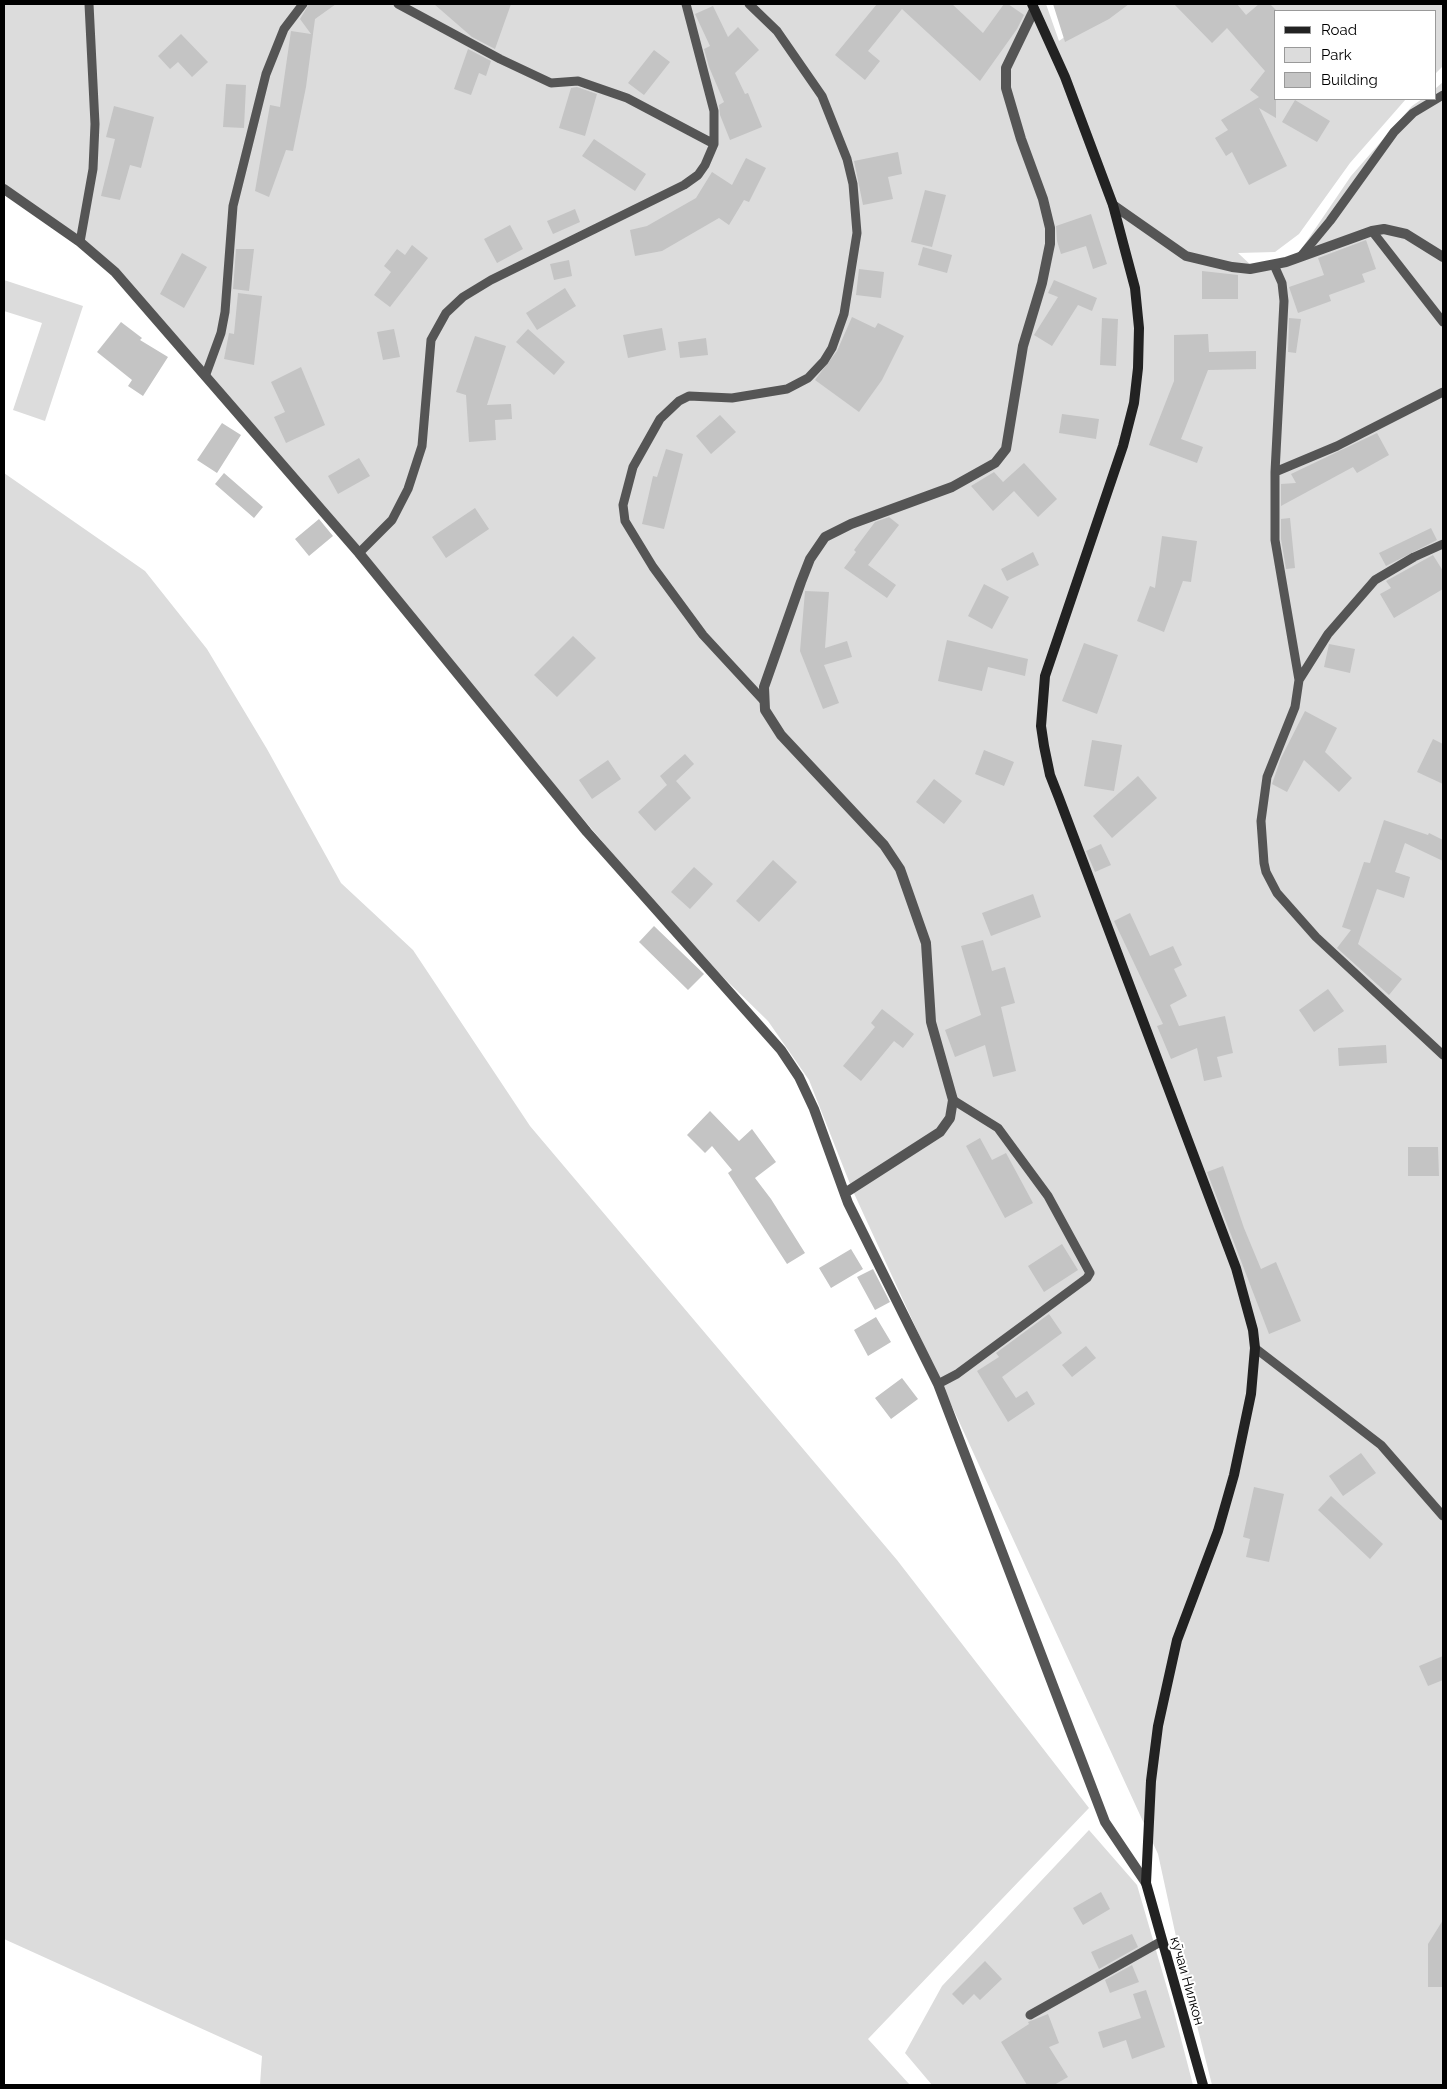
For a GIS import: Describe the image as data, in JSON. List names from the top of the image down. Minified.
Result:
{"streets":{"street":["кӯчаи Нилкон"]},"legend":["Road","Park","Building"]}
